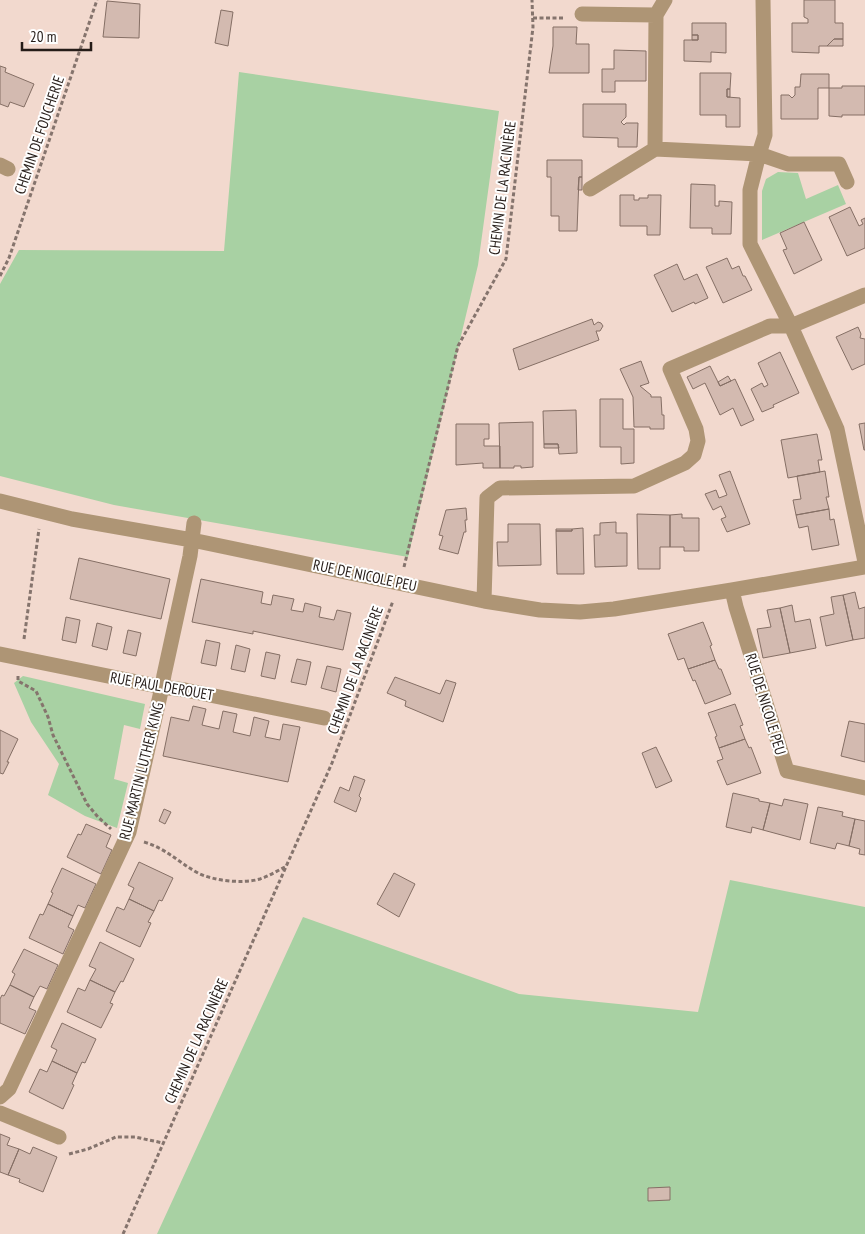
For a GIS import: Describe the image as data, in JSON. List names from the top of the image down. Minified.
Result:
{"streets":{"street":["RUE DE NICOLE PEU","RUE PAUL DEROUET","RUE MARTIN LUTHER KING"],"path":["CHEMIN DE FOUCHERIE","CHEMIN DE LA RACINIÈRE"]},"crossings":[["CHEMIN DE LA RACINIÈRE","RUE DE NICOLE PEU"],["RUE DE NICOLE PEU","RUE MARTIN LUTHER KING"],["RUE PAUL DEROUET","RUE MARTIN LUTHER KING"]],"scale_bar":"20 m"}
